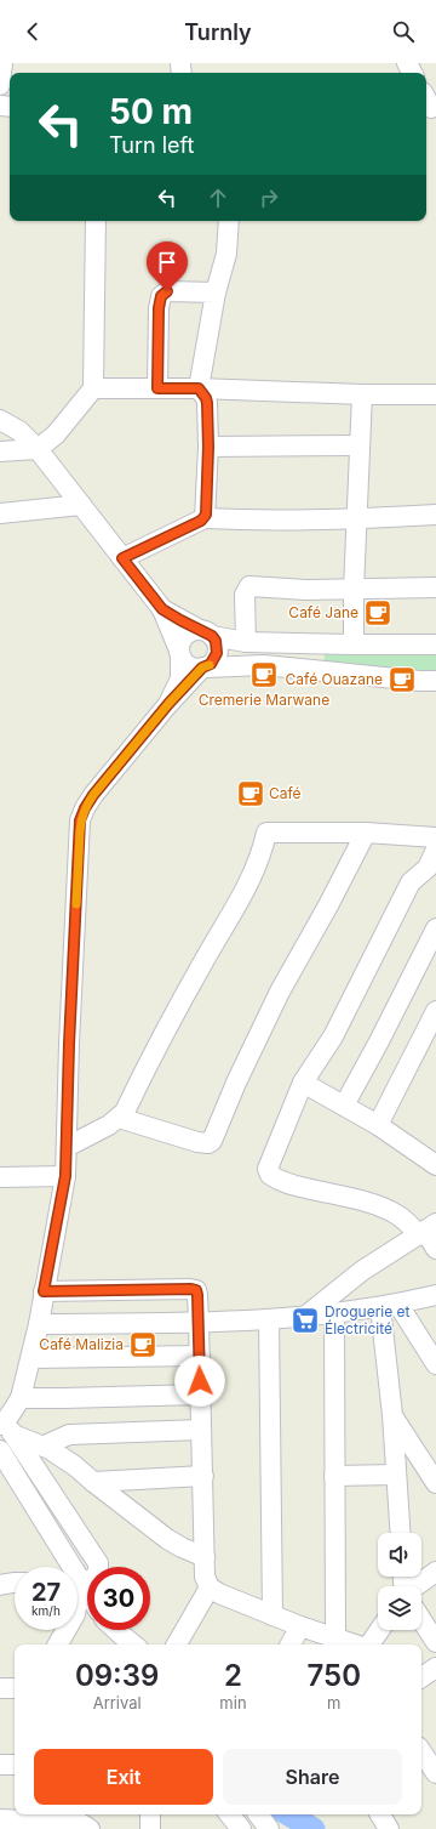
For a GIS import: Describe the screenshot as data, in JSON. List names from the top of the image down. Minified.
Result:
{"places":{"cafe":["Café Jane","Cremerie Marwane","Café Ouazane","Café","Café Malizia"],"supermarket":["Droguerie et Électricité"]},"page":{"header":"Turnly","turn":["50 m","Turn left"],"speed":"27 km/h","limit":"30","eta":["09:39","Arrival","2","min","750","m"],"buttons":["Exit","Share"]}}
